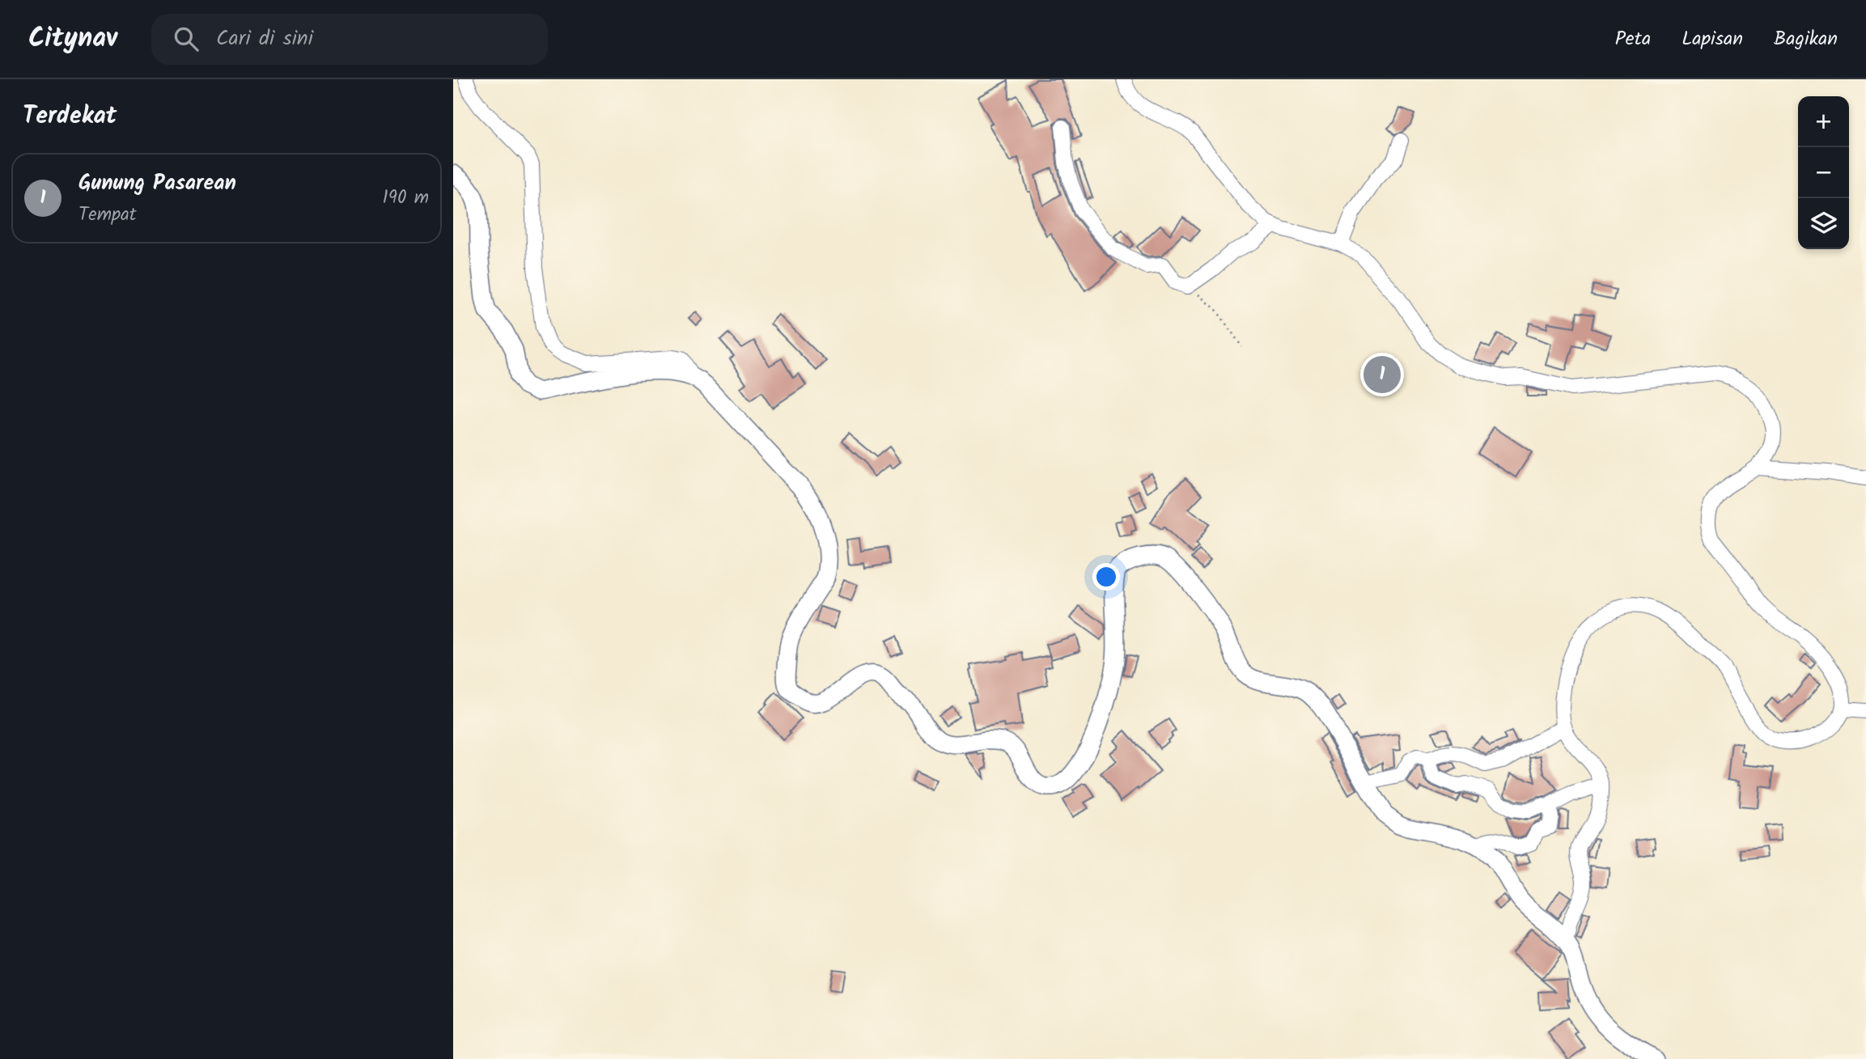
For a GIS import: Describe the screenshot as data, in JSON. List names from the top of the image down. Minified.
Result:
{"page":{"header":"Citynav","search":"Cari di sini","nav":["Peta","Lapisan","Bagikan"],"heading":"Terdekat","map_buttons":["+","−"],"list":[{"mark":"1","name":"Gunung Pasarean","note":"Tempat","value":"190 m"}],"pins":"1"}}
